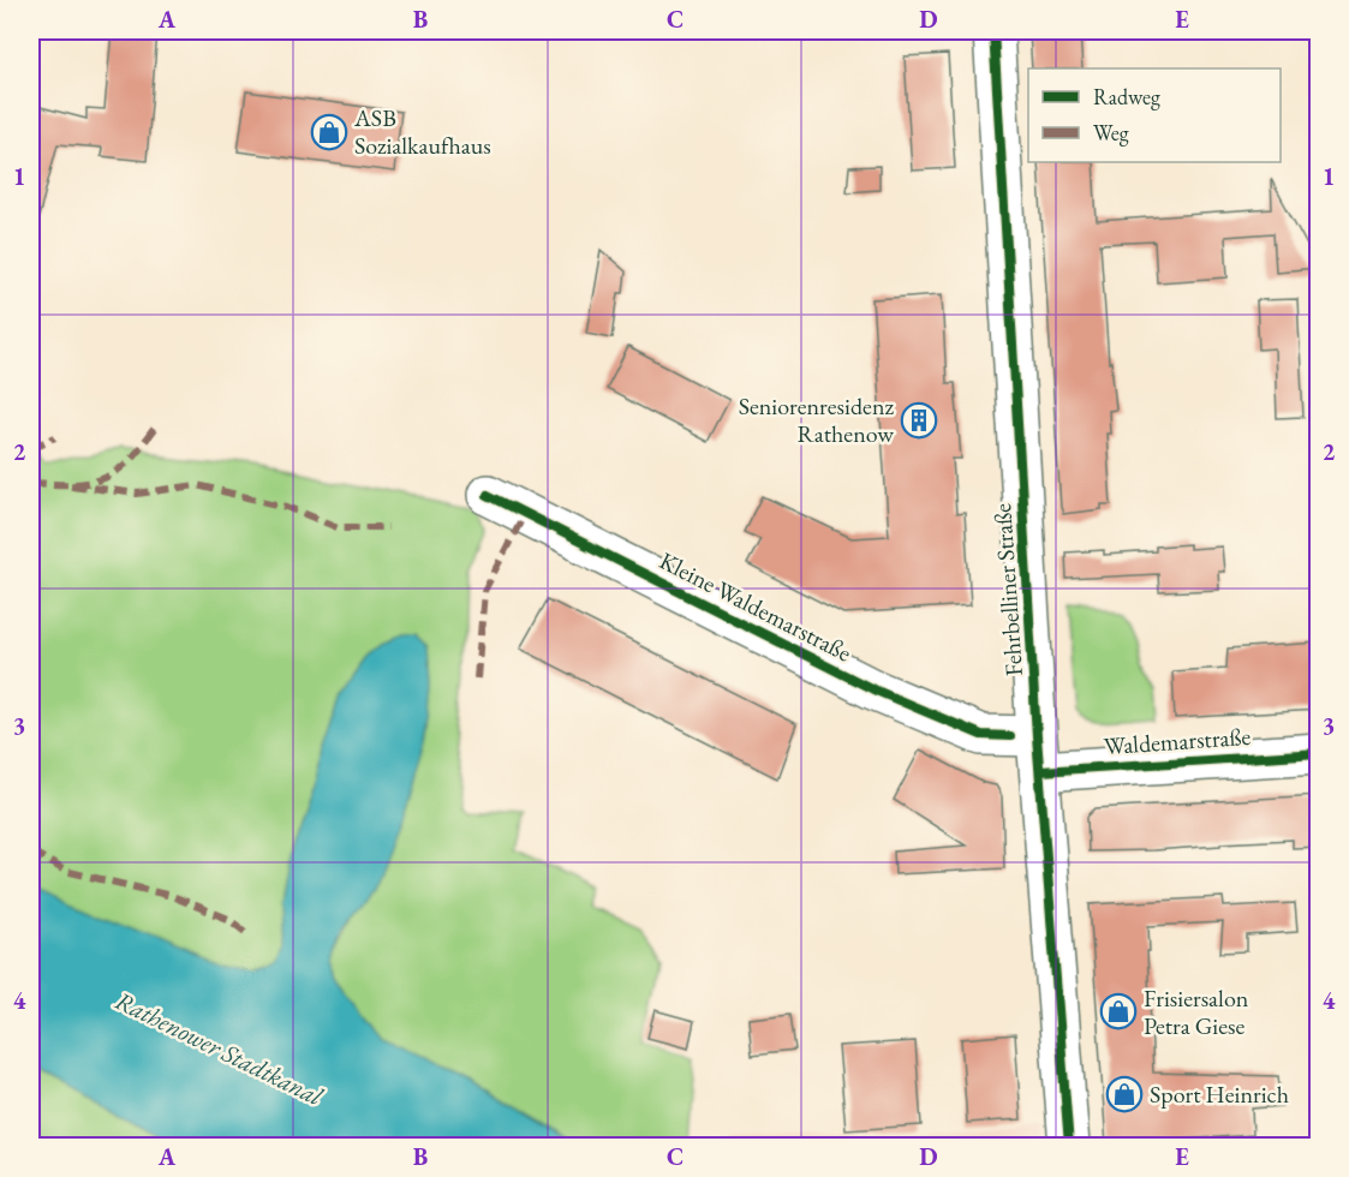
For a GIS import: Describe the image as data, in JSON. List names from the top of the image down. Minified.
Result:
{"streets":{"main road":["Fehrbelliner Straße","Kleine Waldemarstraße","Waldemarstraße"]},"crossings":[["Fehrbelliner Straße","Kleine Waldemarstraße"],["Fehrbelliner Straße","Waldemarstraße"],["Kleine Waldemarstraße","Waldemarstraße"]],"water":["Rathenower Stadtkanal"],"places":{"shop":["ASB Sozialkaufhaus","Frisiersalon Petra Giese","Sport Heinrich"],"building":["Seniorenresidenz Rathenow"]},"legend":["Radweg","Weg"],"grid":{"columns":["A","B","C","D","E"],"rows":["1","2","3","4"]}}
